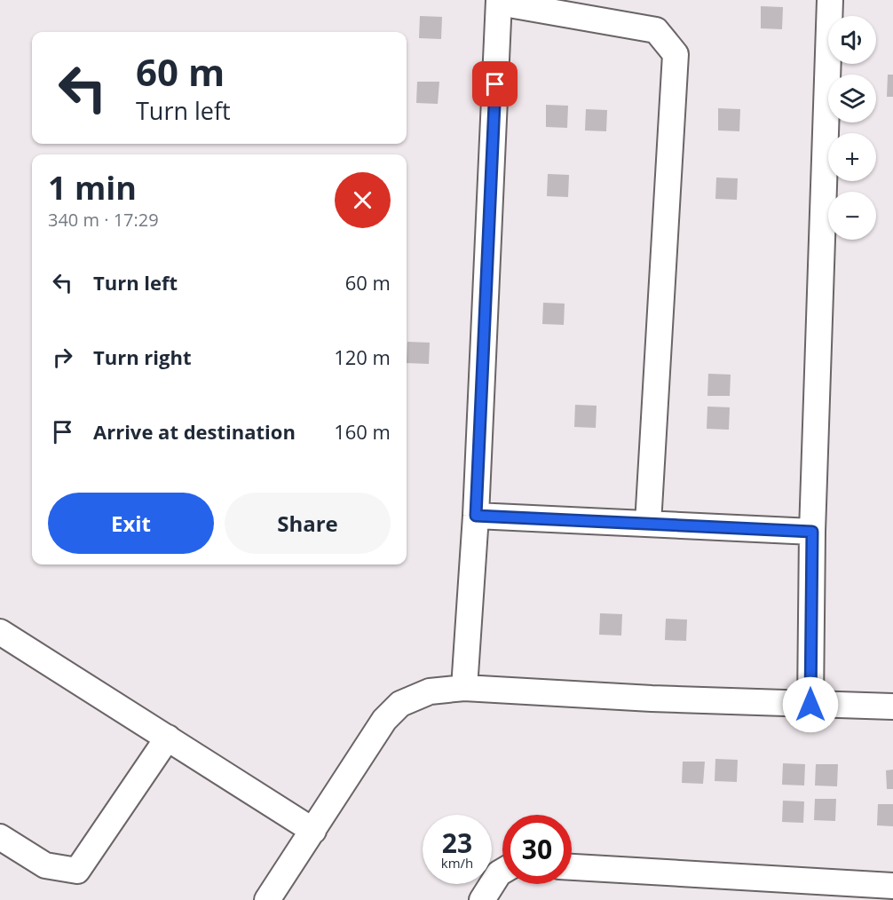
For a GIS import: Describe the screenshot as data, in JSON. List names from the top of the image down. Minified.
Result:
{"page":{"map_buttons":["+","−"],"turn":["60 m","Turn left"],"heading":["1 min","340 m · 17:29"],"list":[{"name":"Turn left","value":"60 m"},{"name":"Turn right","value":"120 m"},{"name":"Arrive at destination","value":"160 m"}],"buttons":["Exit","Share"],"speed":"23 km/h","limit":"30"}}
